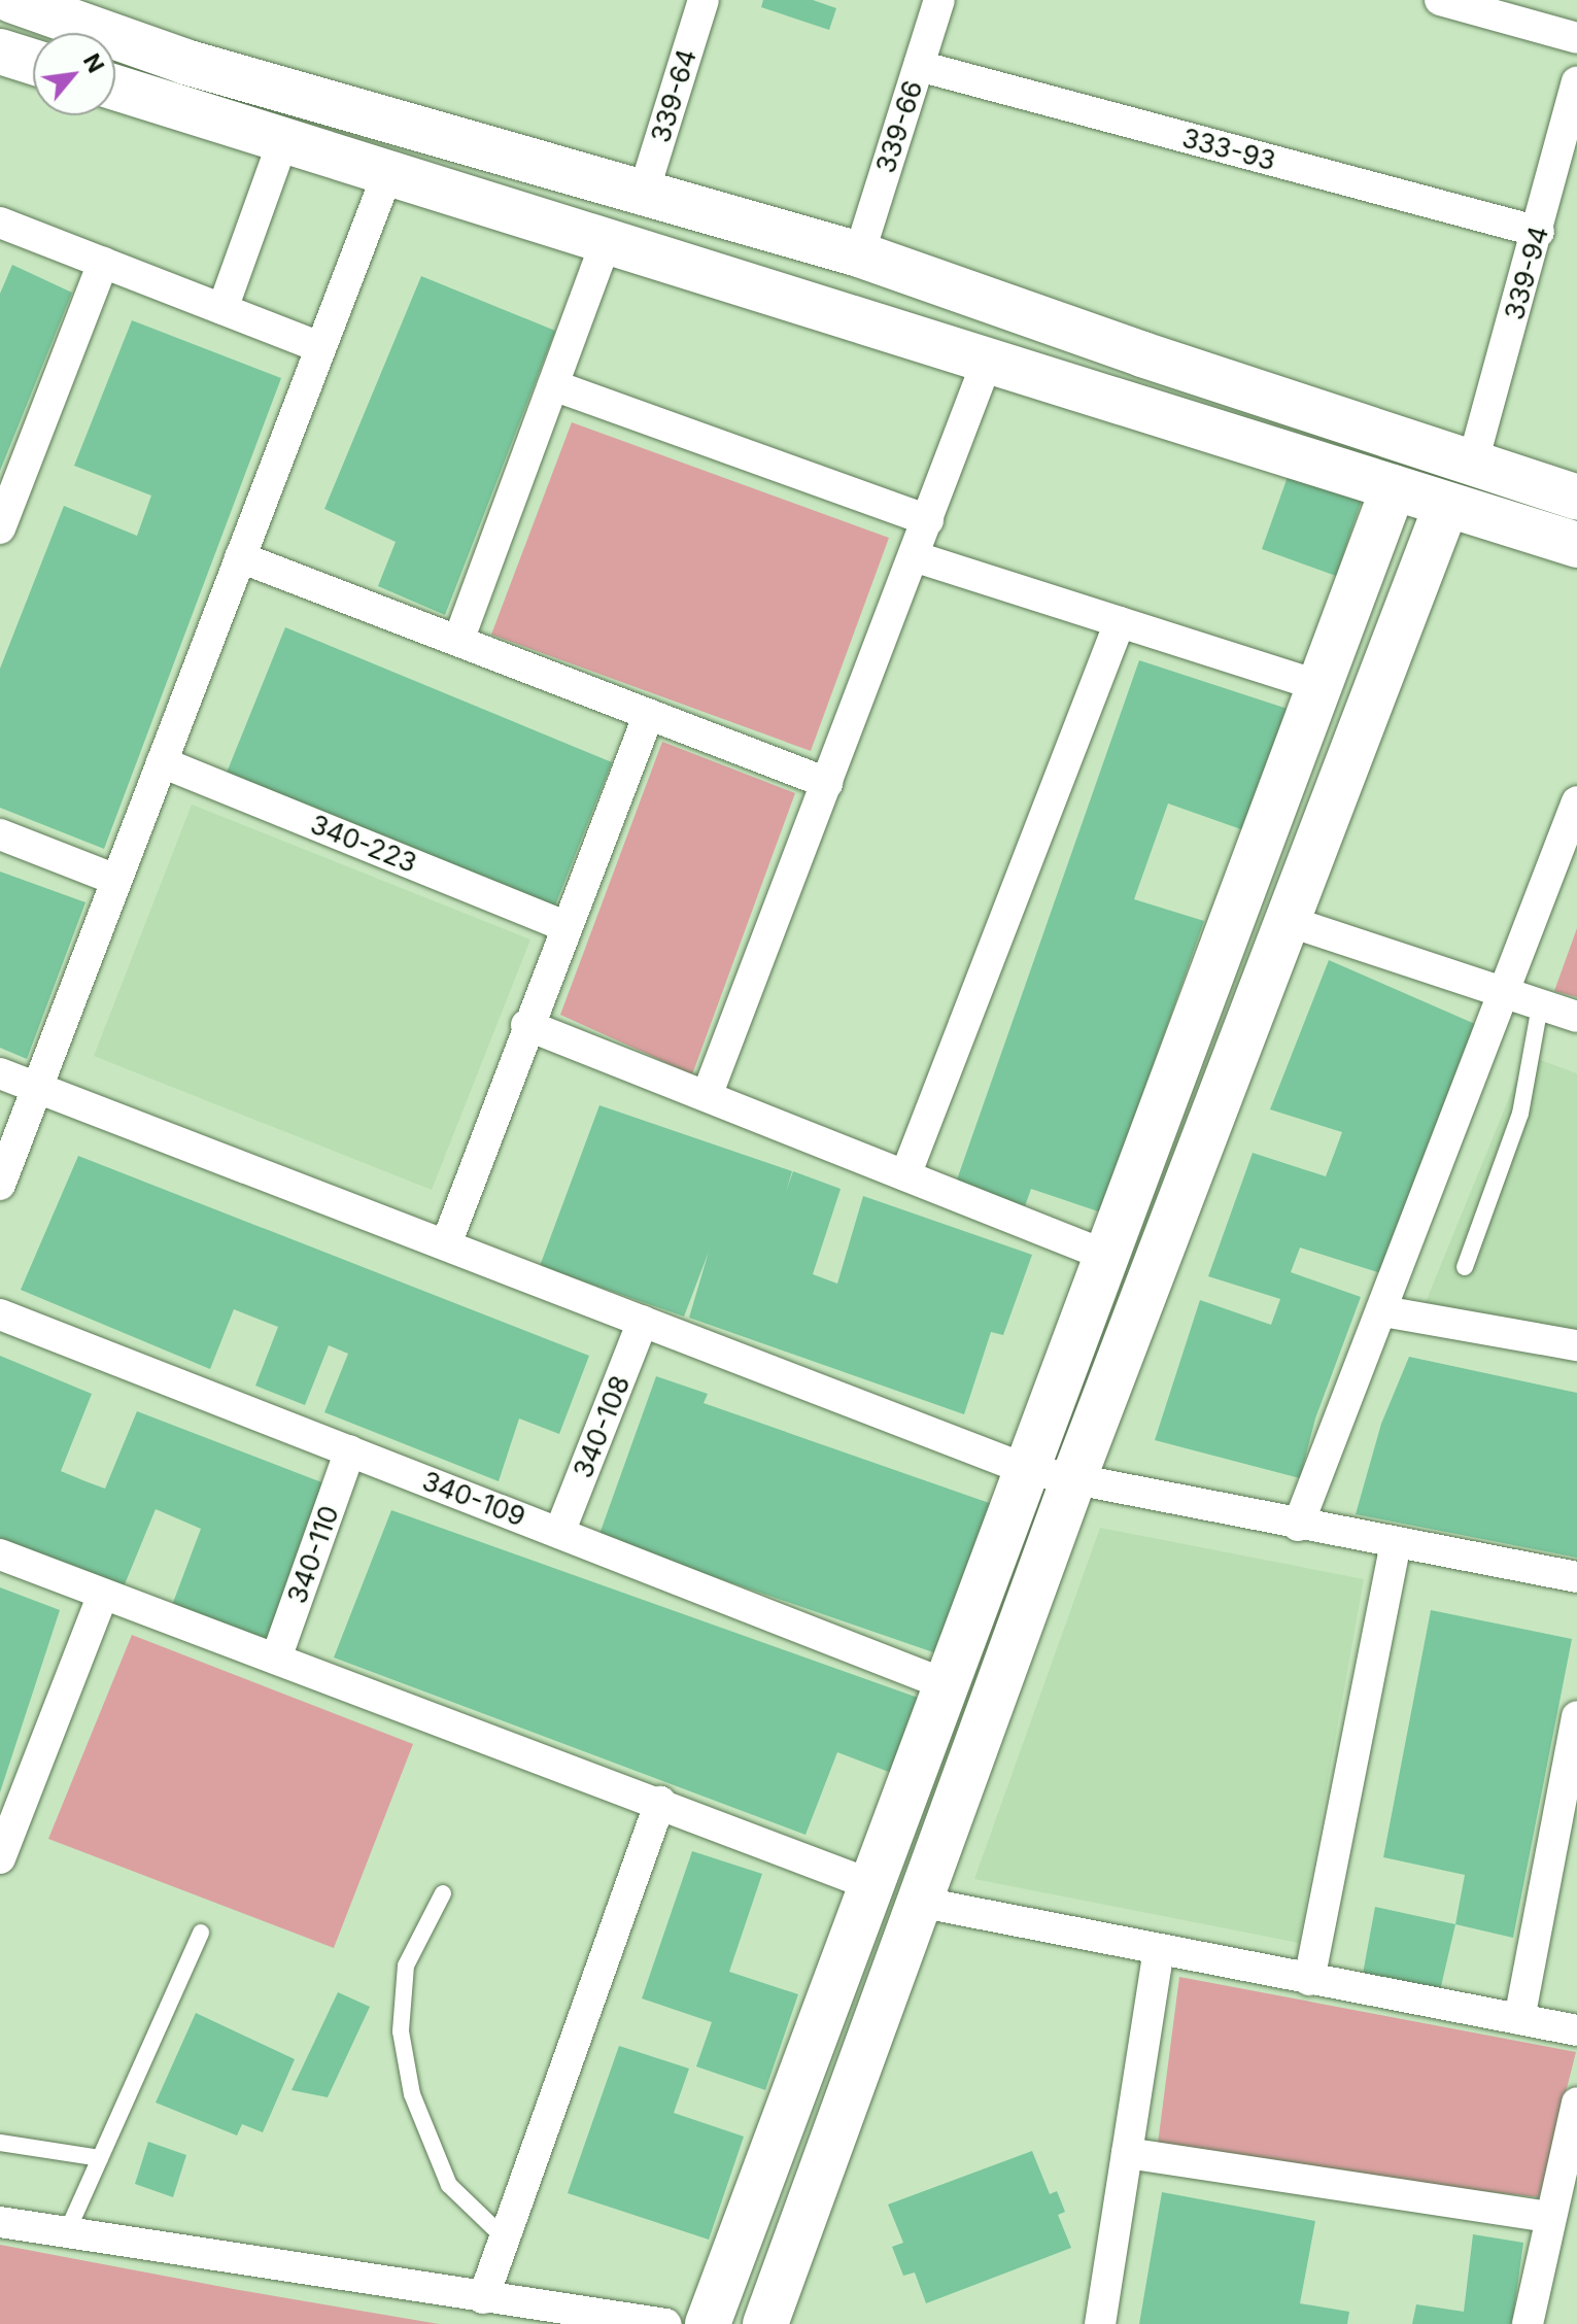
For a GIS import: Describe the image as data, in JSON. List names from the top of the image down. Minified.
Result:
{"streets":{"street":["339-64","339-66","333-93","339-94","340-223","340-108","340-109","340-110"]},"crossings":[["339-66","333-93"],["333-93","339-94"],["340-108","340-109"],["340-109","340-110"]],"north":"top right"}
